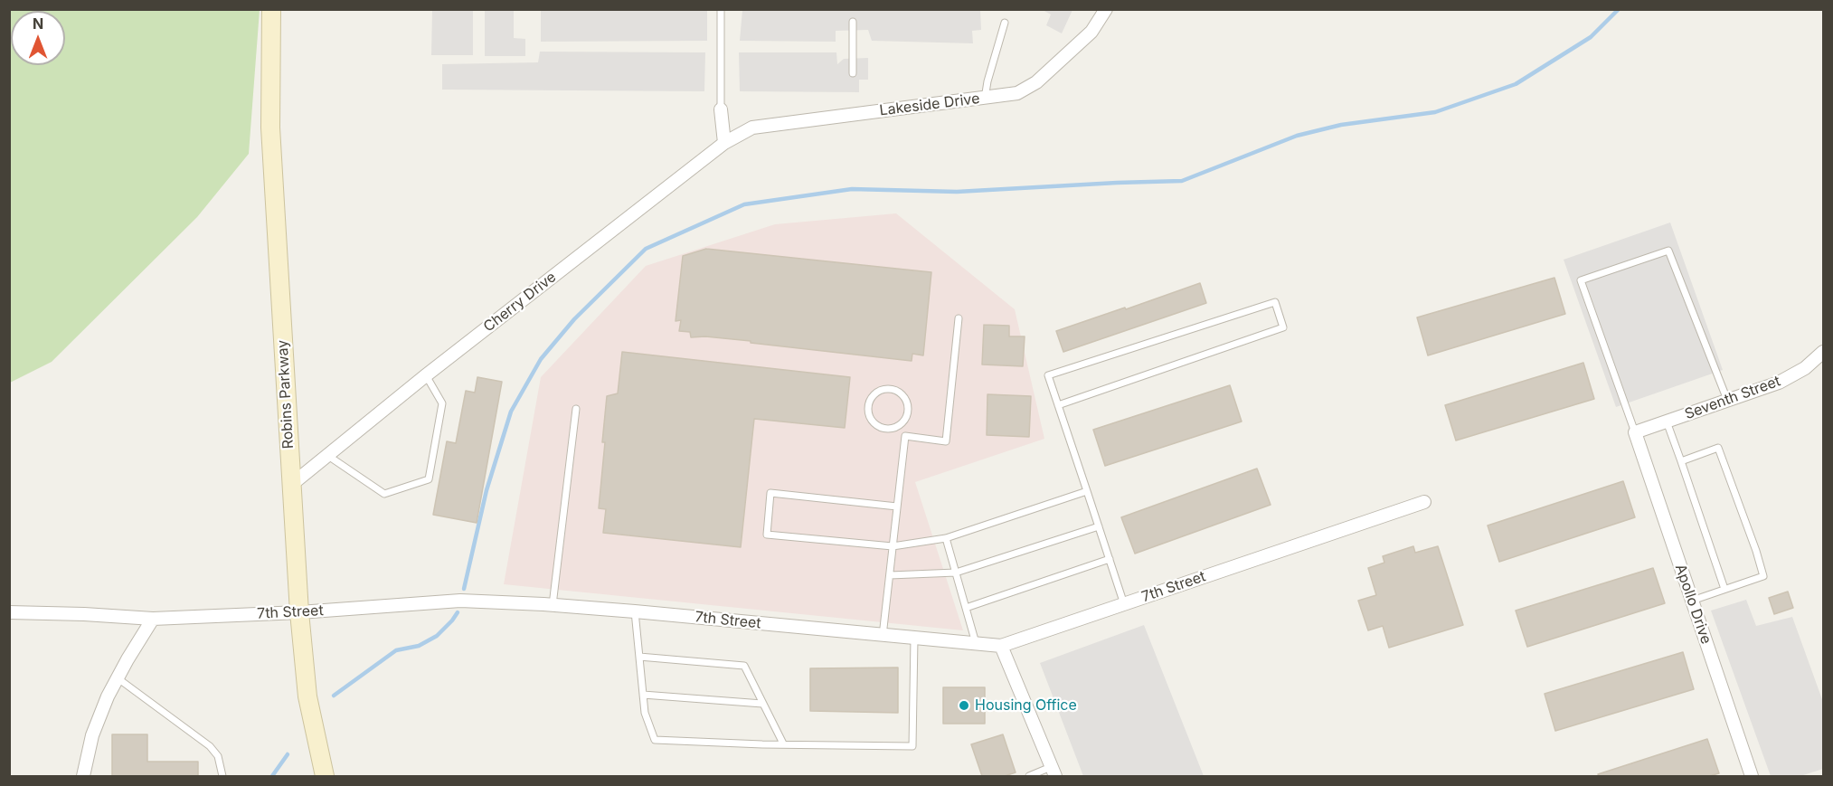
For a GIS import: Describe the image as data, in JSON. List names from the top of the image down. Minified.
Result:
{"streets":{"street":["Lakeside Drive","Cherry Drive","Robins Parkway","Seventh Street","7th Street","Apollo Drive"]},"crossings":[["Lakeside Drive","Cherry Drive"],["Cherry Drive","Robins Parkway"],["Robins Parkway","7th Street"],["Seventh Street","Apollo Drive"]],"places":["Housing Office"],"north":"top"}
